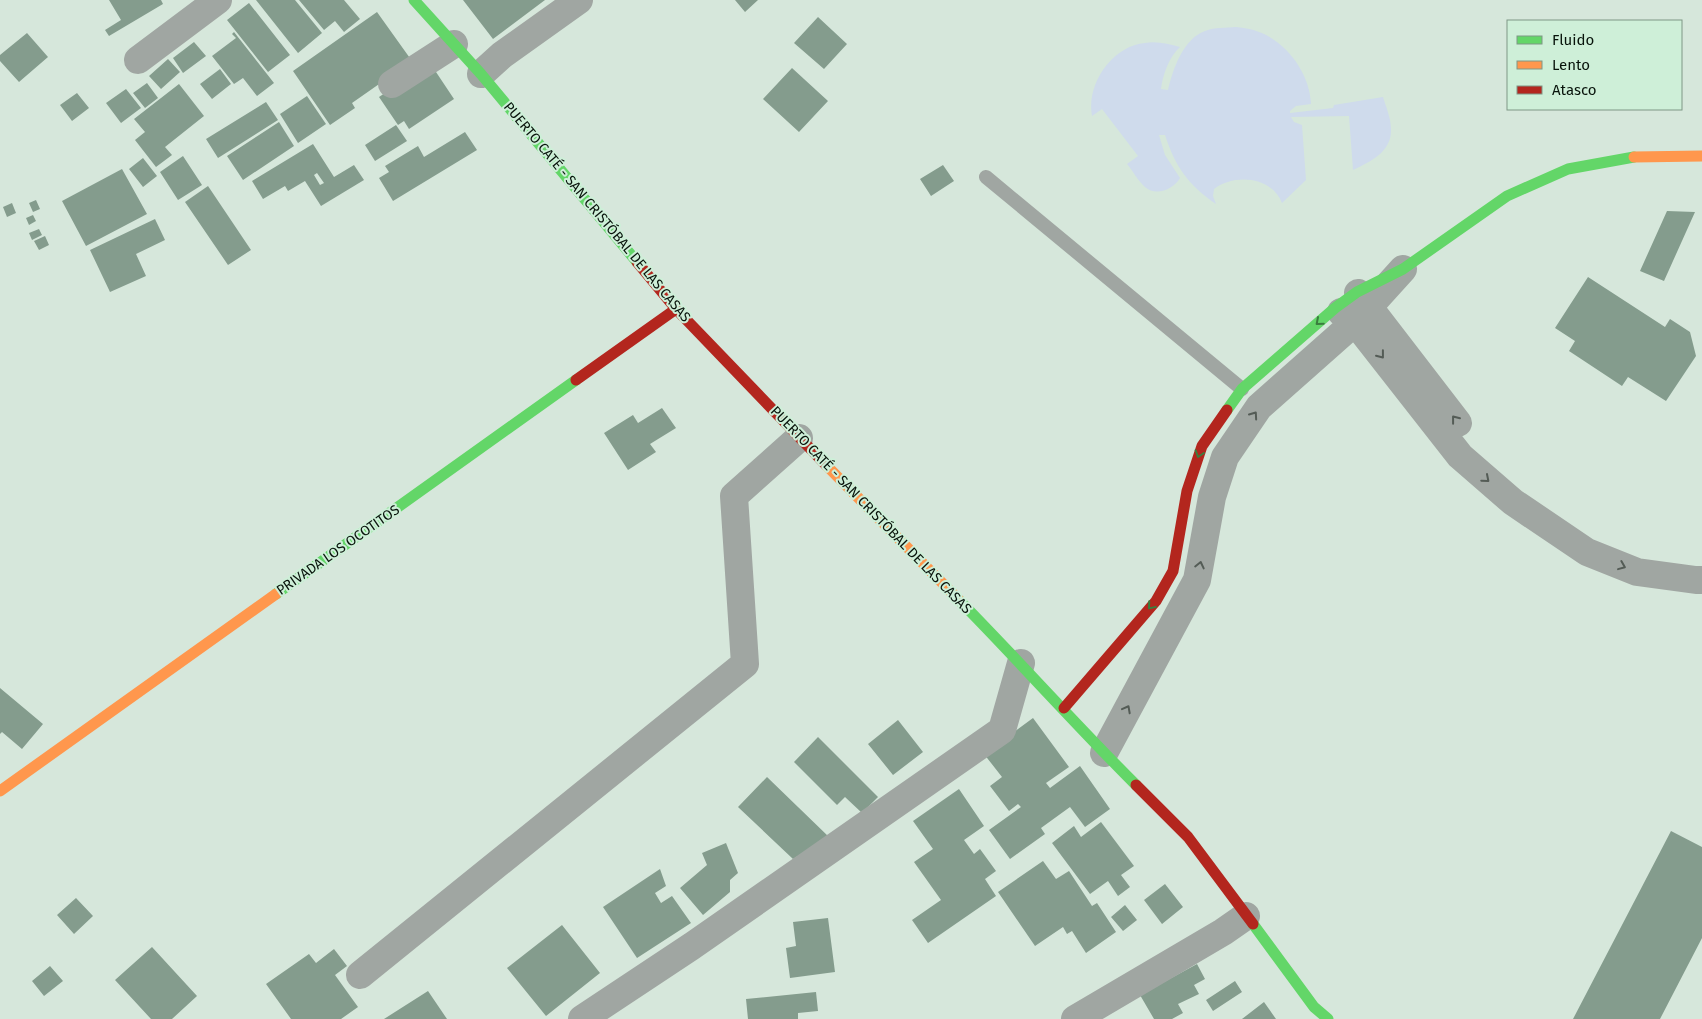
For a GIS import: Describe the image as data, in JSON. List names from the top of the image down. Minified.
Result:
{"streets":{"street":["PUERTO CATÉ - SAN CRISTÓBAL DE LAS CASAS","PRIVADA LOS OCOTITOS"]},"crossings":[["PUERTO CATÉ - SAN CRISTÓBAL DE LAS CASAS","PRIVADA LOS OCOTITOS"]],"legend":["Fluido","Lento","Atasco"]}
